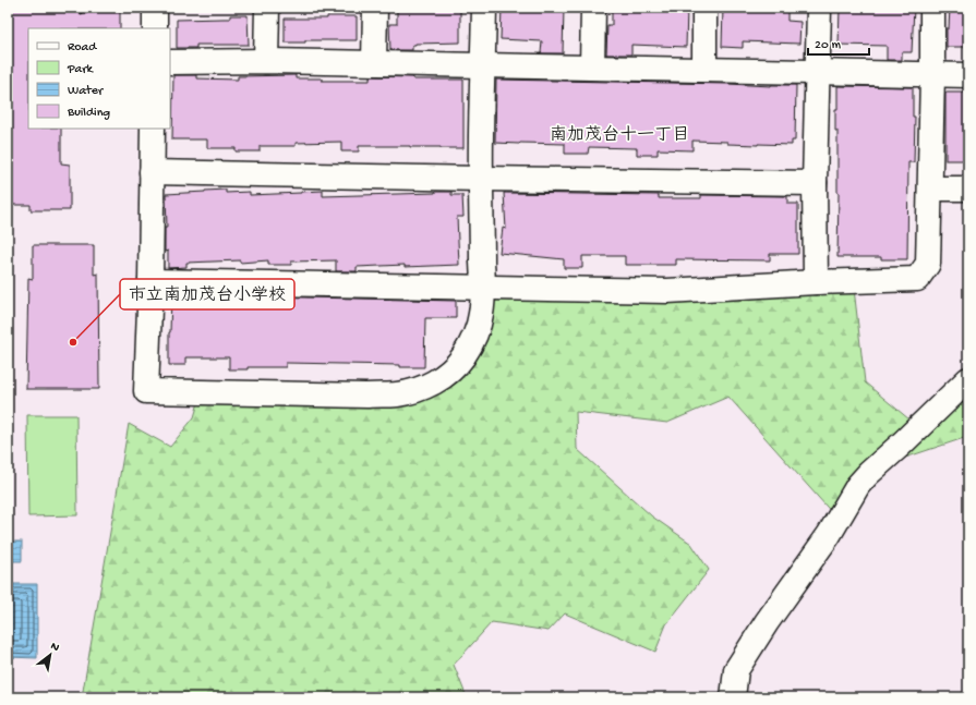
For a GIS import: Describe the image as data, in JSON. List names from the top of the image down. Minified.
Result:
{"districts":["南加茂台十一丁目"],"places":["市立南加茂台小学校"],"legend":["Road","Park","Water","Building"],"scale_bar":"20 m","north":"top right"}
